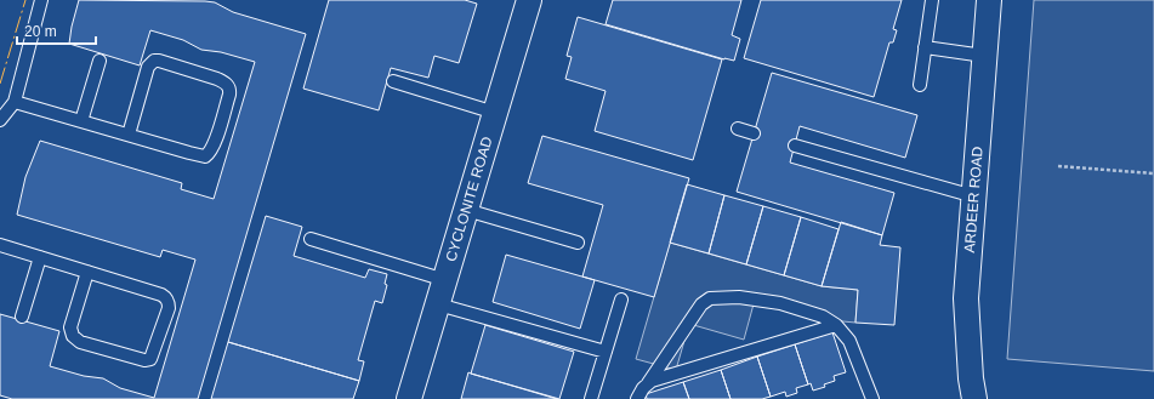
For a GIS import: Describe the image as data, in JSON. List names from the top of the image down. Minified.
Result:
{"streets":{"street":["CYCLONITE ROAD","ARDEER ROAD"]},"scale_bar":"20 m"}
